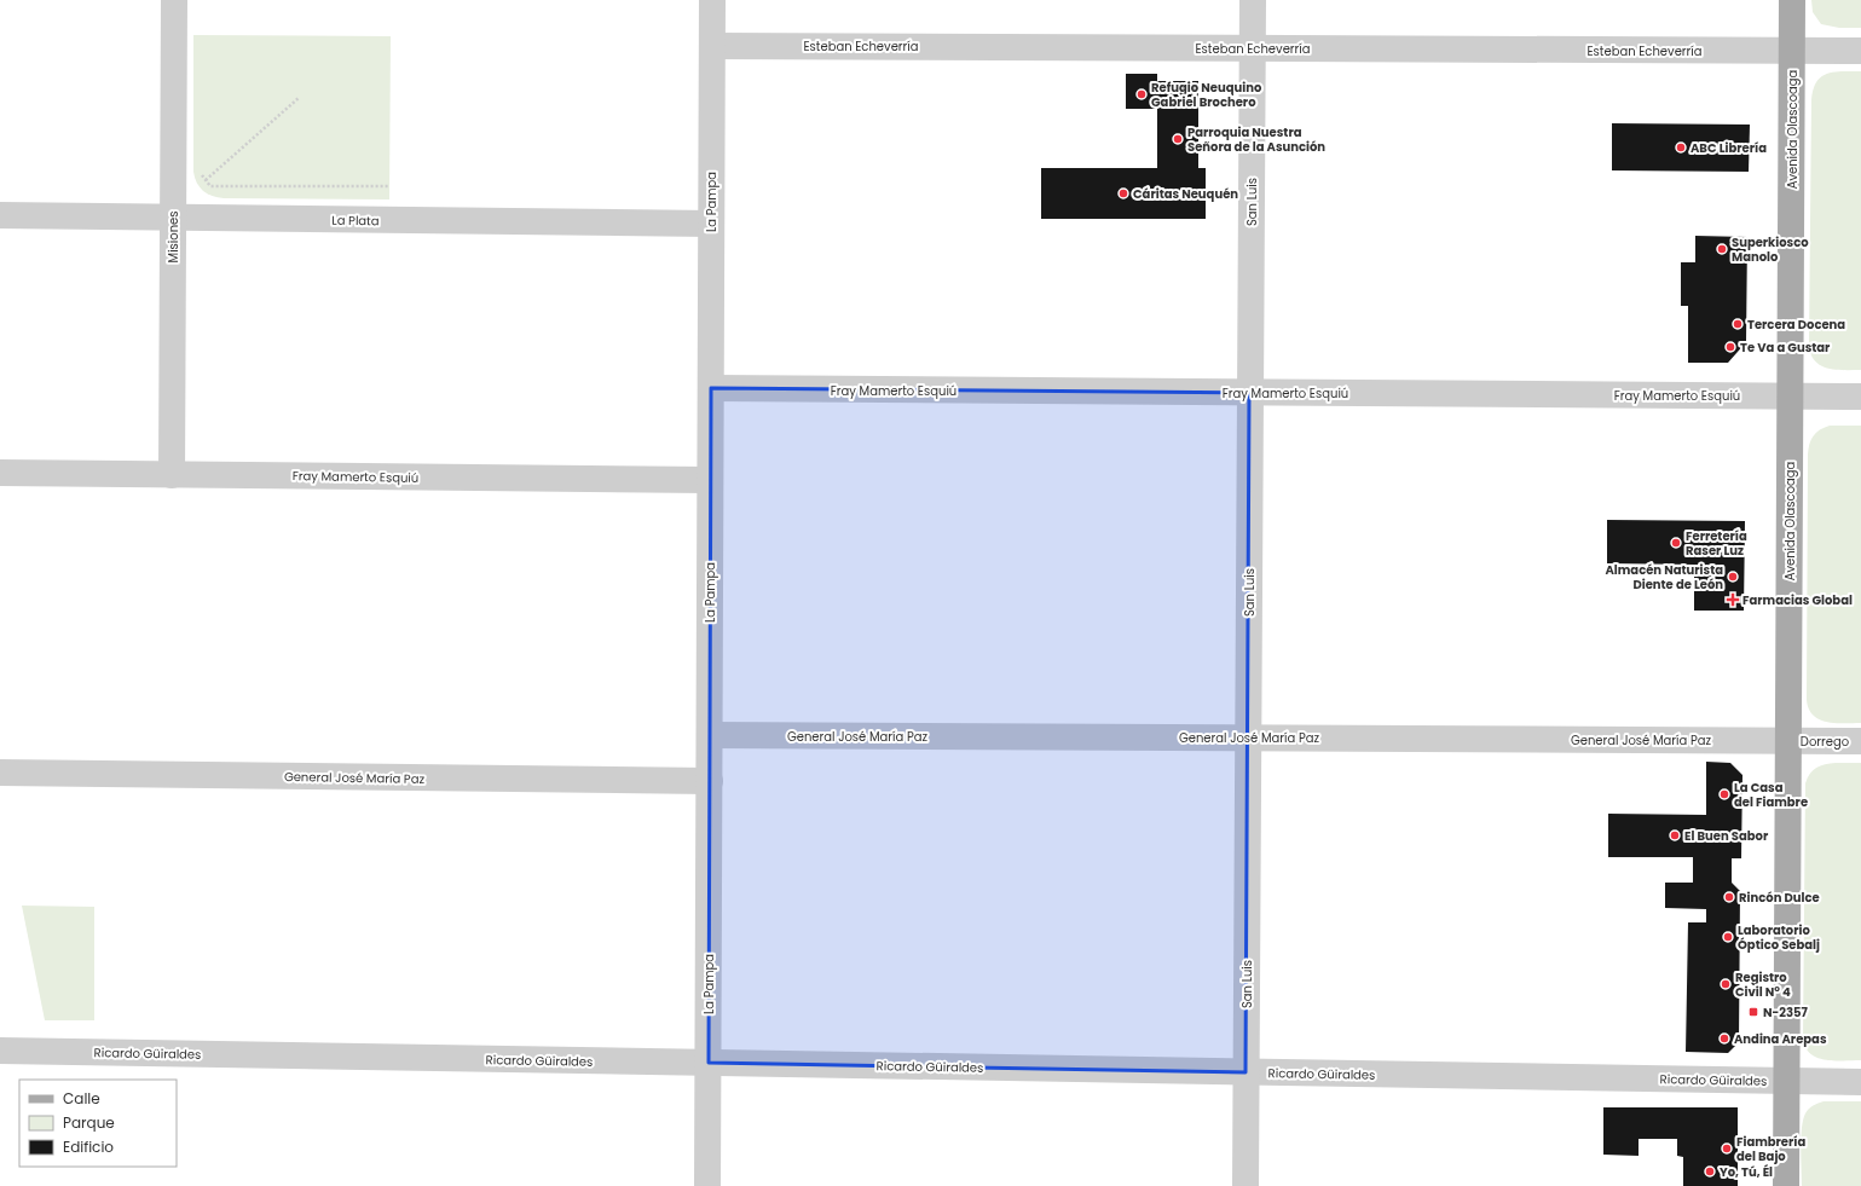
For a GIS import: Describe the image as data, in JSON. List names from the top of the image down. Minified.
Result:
{"streets":{"main road":["Avenida Olascoaga"],"street":["Esteban Echeverría","La Pampa","San Luis","La Plata","Misiones","Fray Mamerto Esquiú","General José María Paz","Dorrego","Ricardo Güiraldes"]},"crossings":[["Esteban Echeverría","Avenida Olascoaga"],["Esteban Echeverría","La Pampa"],["Esteban Echeverría","San Luis"],["Avenida Olascoaga","Fray Mamerto Esquiú"],["Avenida Olascoaga","General José María Paz"],["Avenida Olascoaga","Dorrego"],["Avenida Olascoaga","Ricardo Güiraldes"],["La Pampa","La Plata"],["La Pampa","Fray Mamerto Esquiú"],["La Pampa","General José María Paz"],["La Pampa","Ricardo Güiraldes"],["San Luis","Fray Mamerto Esquiú"],["San Luis","General José María Paz"],["San Luis","Ricardo Güiraldes"],["La Plata","Misiones"],["Misiones","Fray Mamerto Esquiú"],["General José María Paz","Dorrego"]],"places":{"other":["Refugio Neuquino Gabriel Brochero","Parroquia Nuestra Señora de la Asunción","ABC Librería","Cáritas Neuquén","Superkiosco Manolo","Tercera Docena","Te Va a Gustar","Ferretería Raser Luz","Almacén Naturista Diente de León","La Casa del Fiambre","El Buen Sabor","Rincón Dulce","Laboratorio Óptico Sebalj","Registro Civil N° 4","Andina Arepas","Fiambrería del Bajo","Yo, Tú, Él"],"health":["Farmacias Global"],"transit":["N-2357"]},"legend":["Calle","Parque","Edificio"]}
